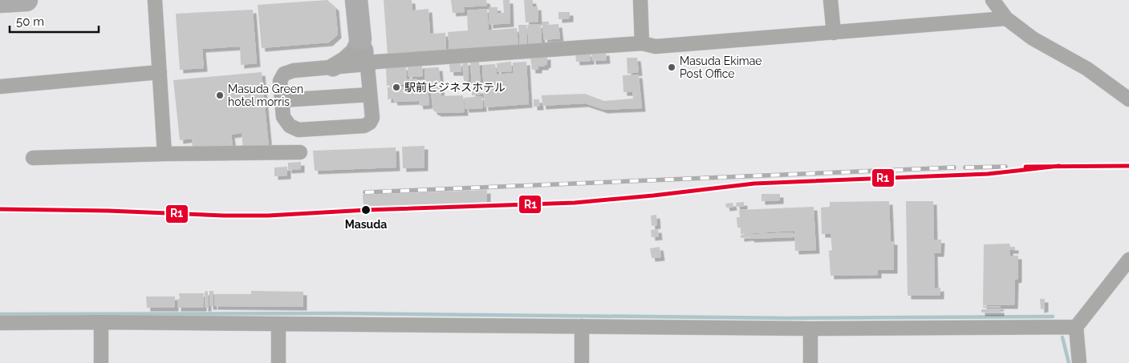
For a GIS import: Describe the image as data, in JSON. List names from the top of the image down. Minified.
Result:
{"places":["Masuda Ekimae Post Office","駅前ビジネスホテル","Masuda Green hotel morris","Masuda"],"lines":["transit line R1"],"scale_bar":"50 m"}
